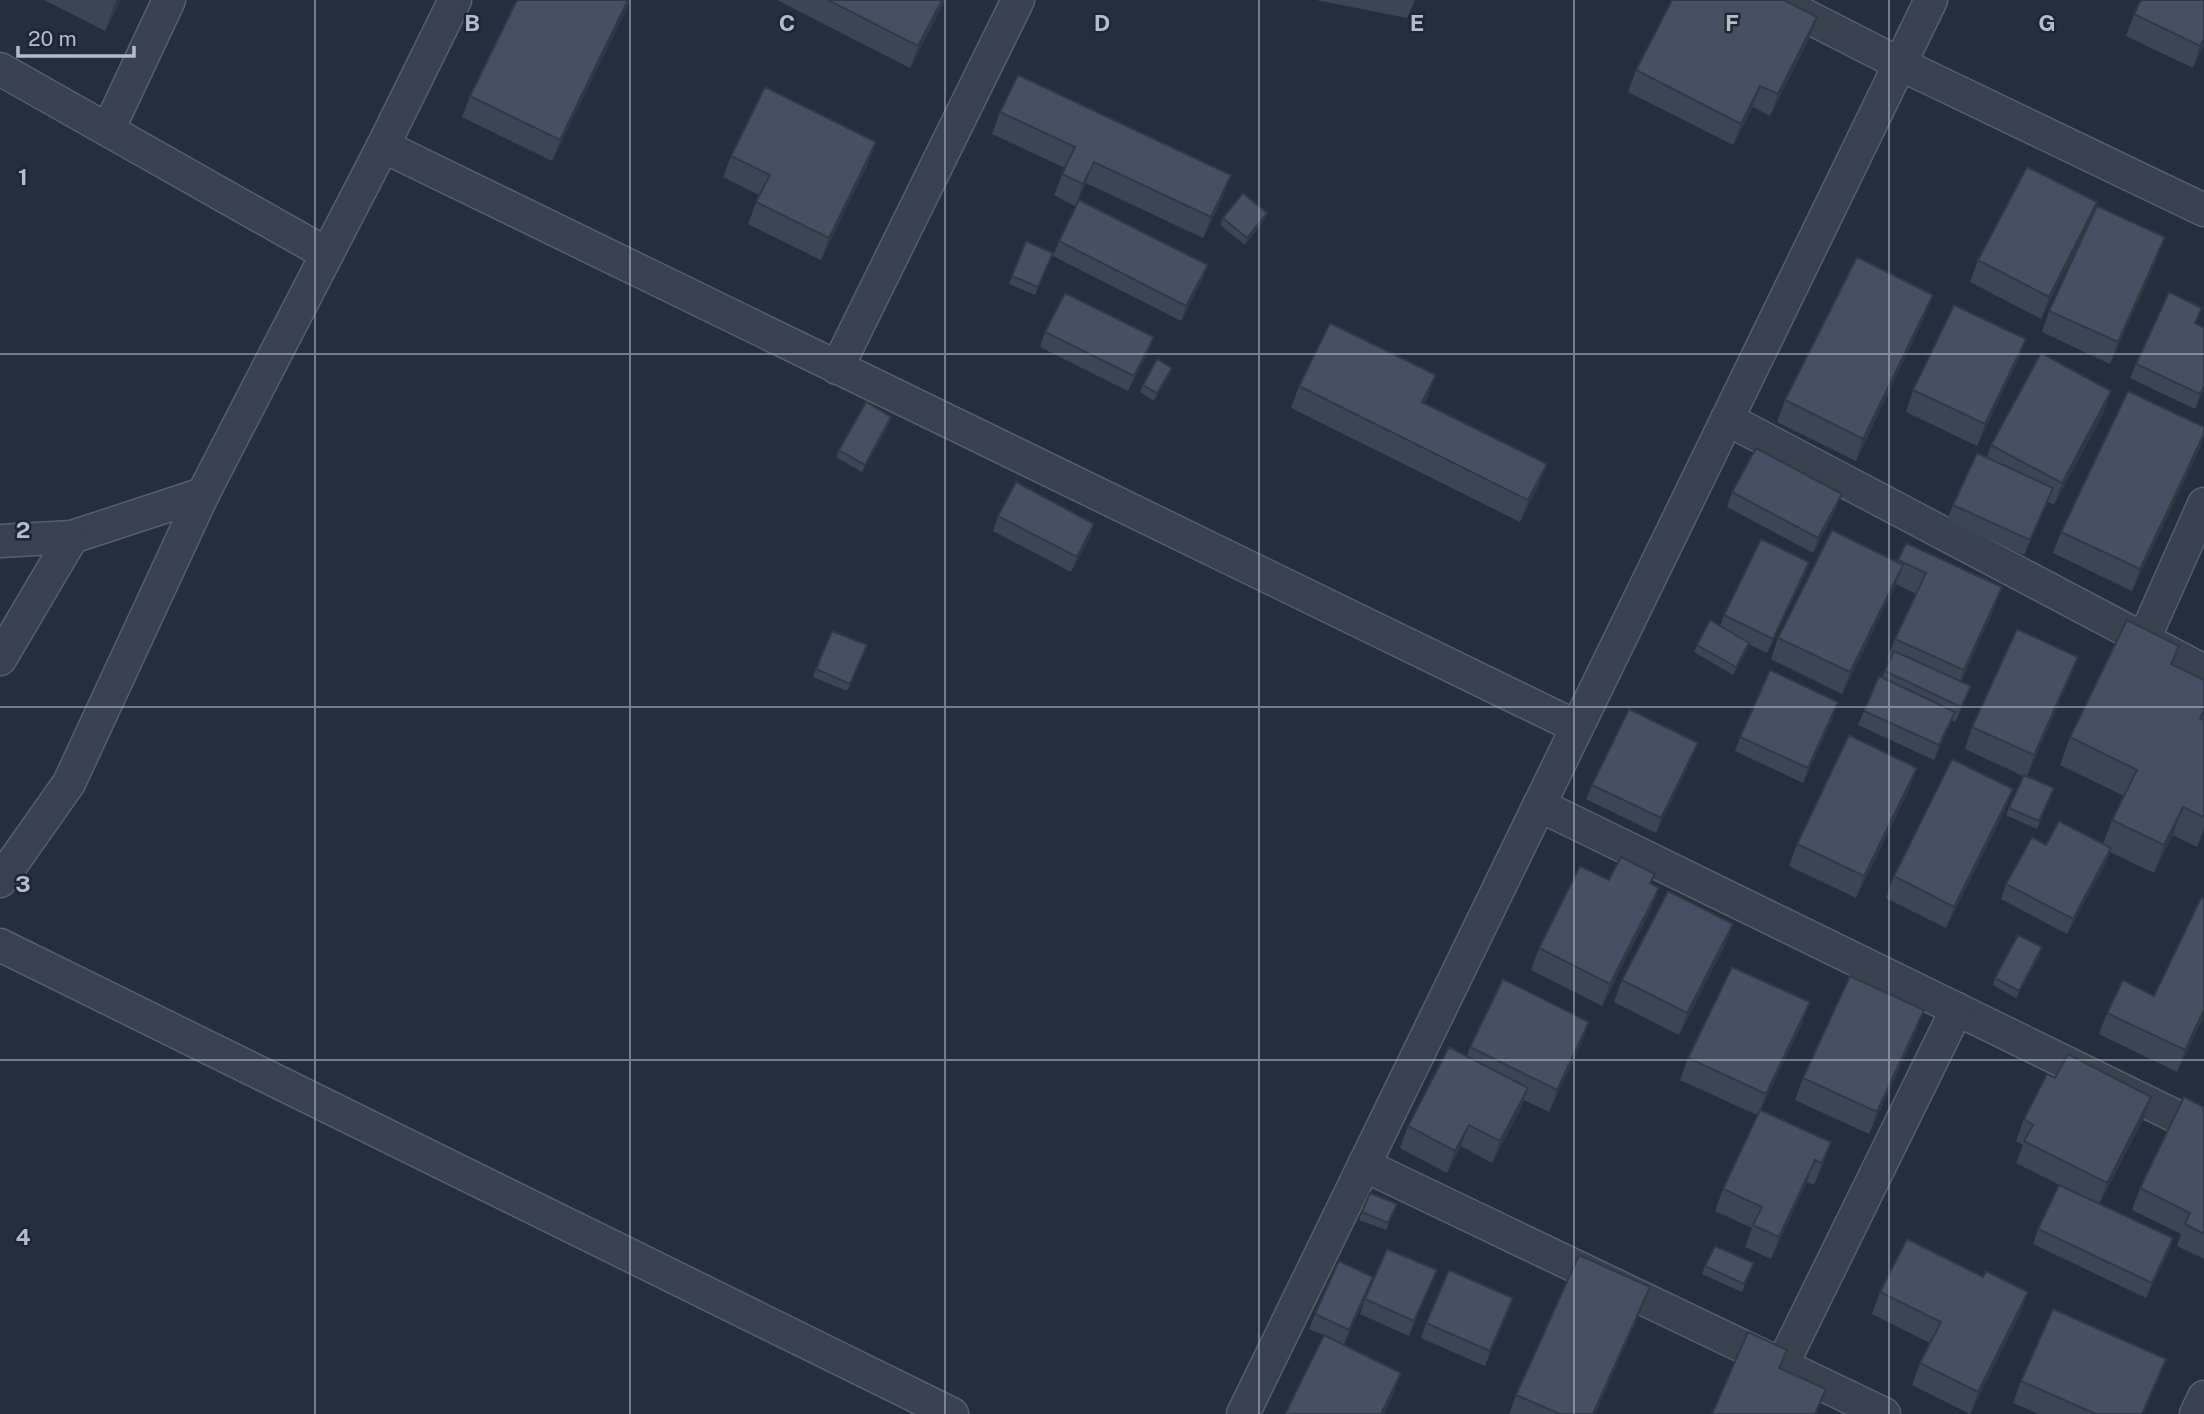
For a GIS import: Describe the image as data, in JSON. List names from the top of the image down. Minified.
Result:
{"scale_bar":"20 m","grid":{"columns":["B","C","D","E","F","G"],"rows":["1","2","3","4"]}}
